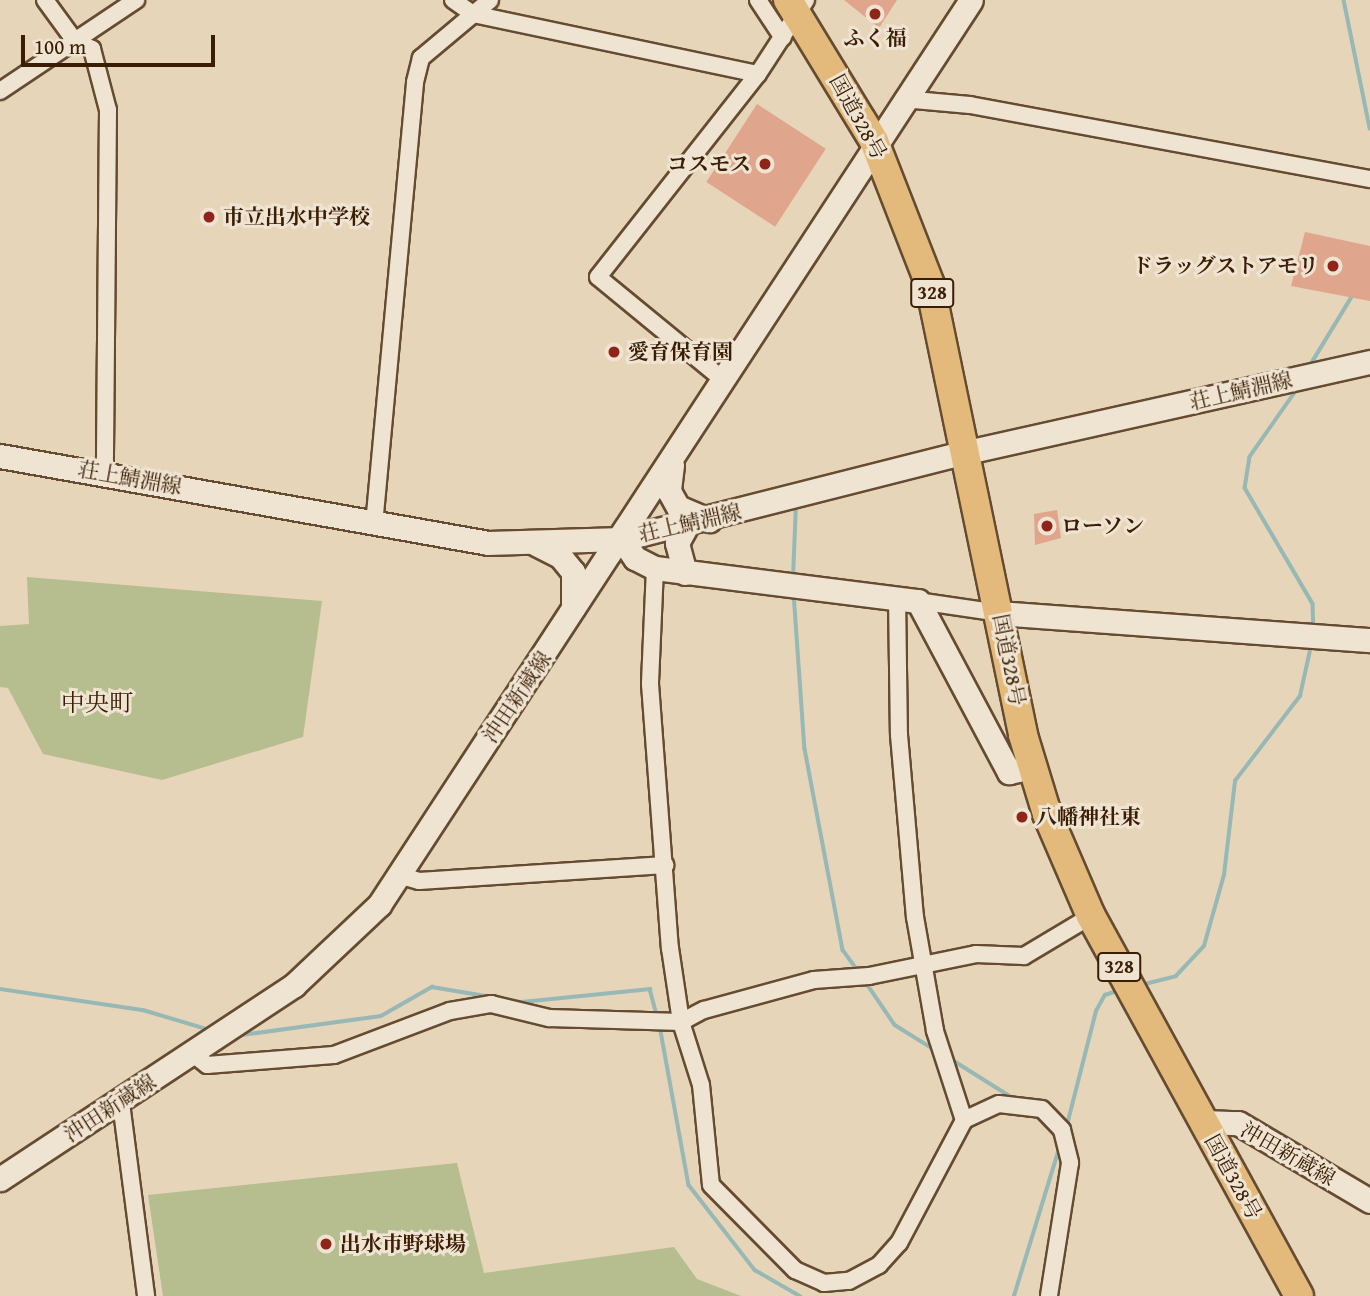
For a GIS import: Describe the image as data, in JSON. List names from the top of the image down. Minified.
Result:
{"streets":{"highway":["国道328号","328"],"main road":["荘上鯖淵線","沖田新蔵線"]},"crossings":[["国道328号","荘上鯖淵線"],["国道328号","沖田新蔵線"],["荘上鯖淵線","沖田新蔵線"]],"districts":["中央町"],"places":["ふく福","コスモス","市立出水中学校","ドラッグストアモリ","愛育保育園","ローソン","八幡神社東","出水市野球場"],"scale_bar":"100 m"}
